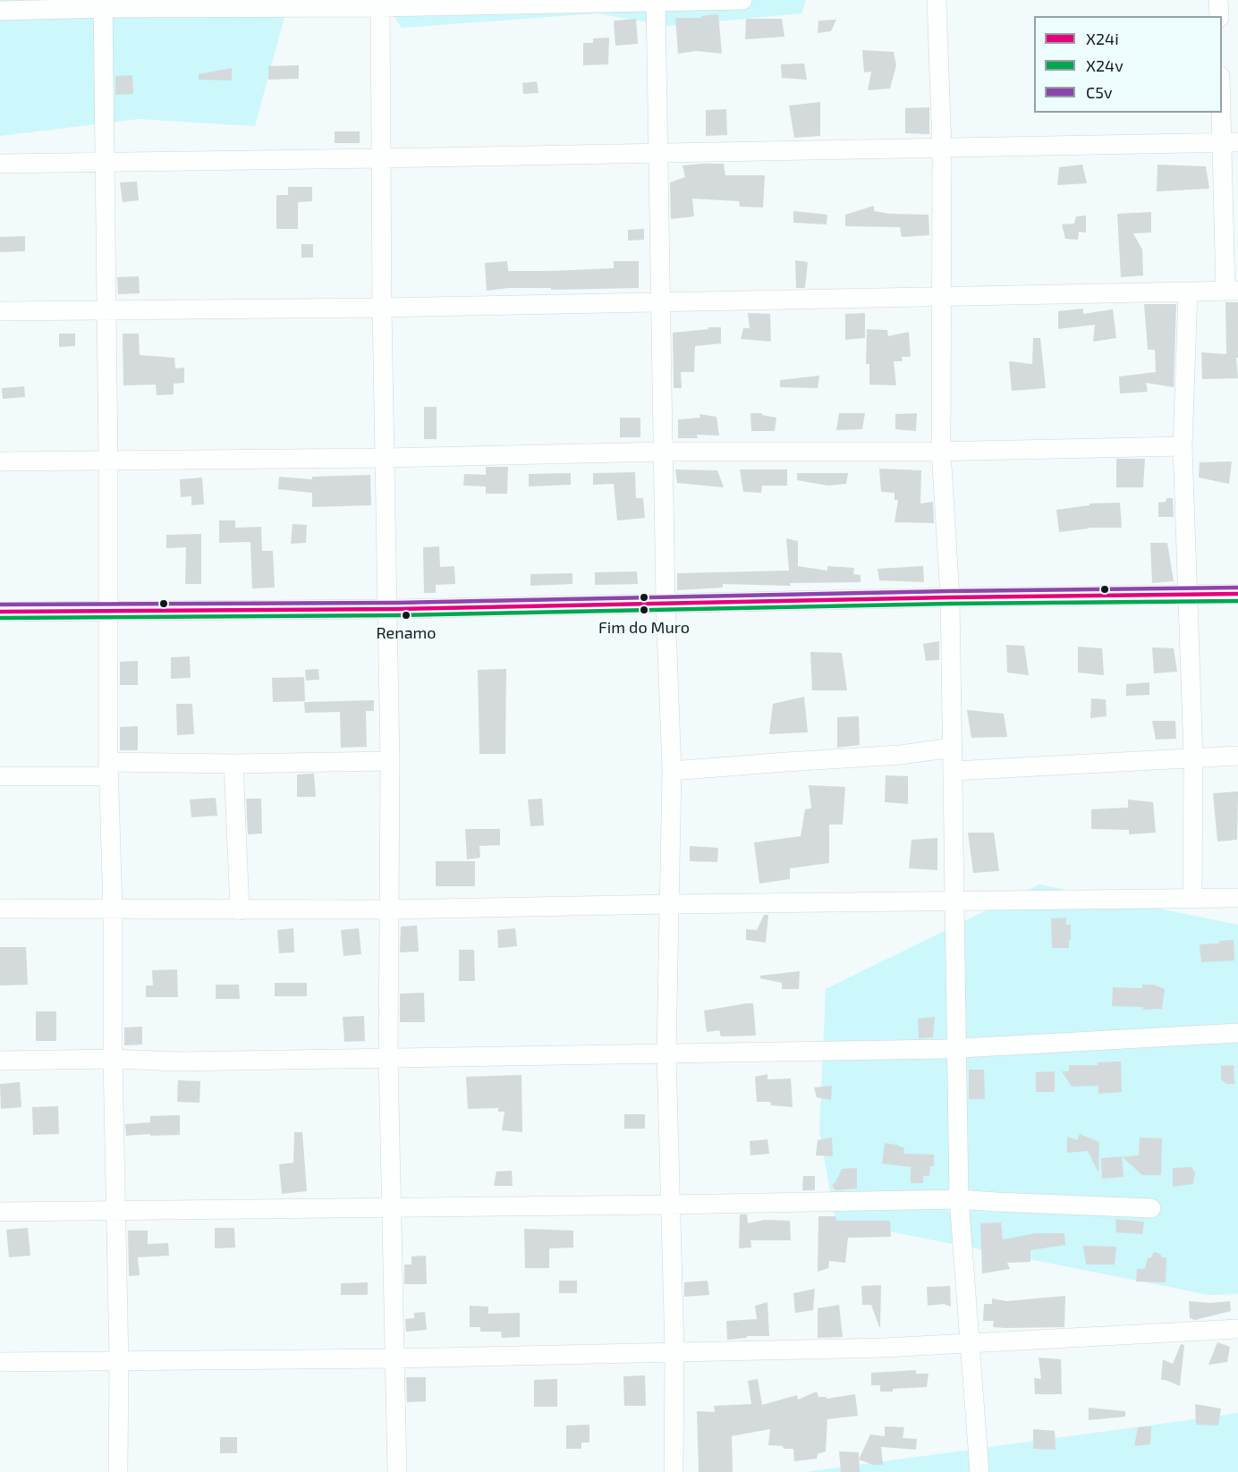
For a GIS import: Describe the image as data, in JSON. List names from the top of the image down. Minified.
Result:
{"places":["Fim do Muro","Renamo"],"lines":["transit line C5v","transit line X24i","transit line X24v"],"legend":["X24i","X24v","C5v"]}
